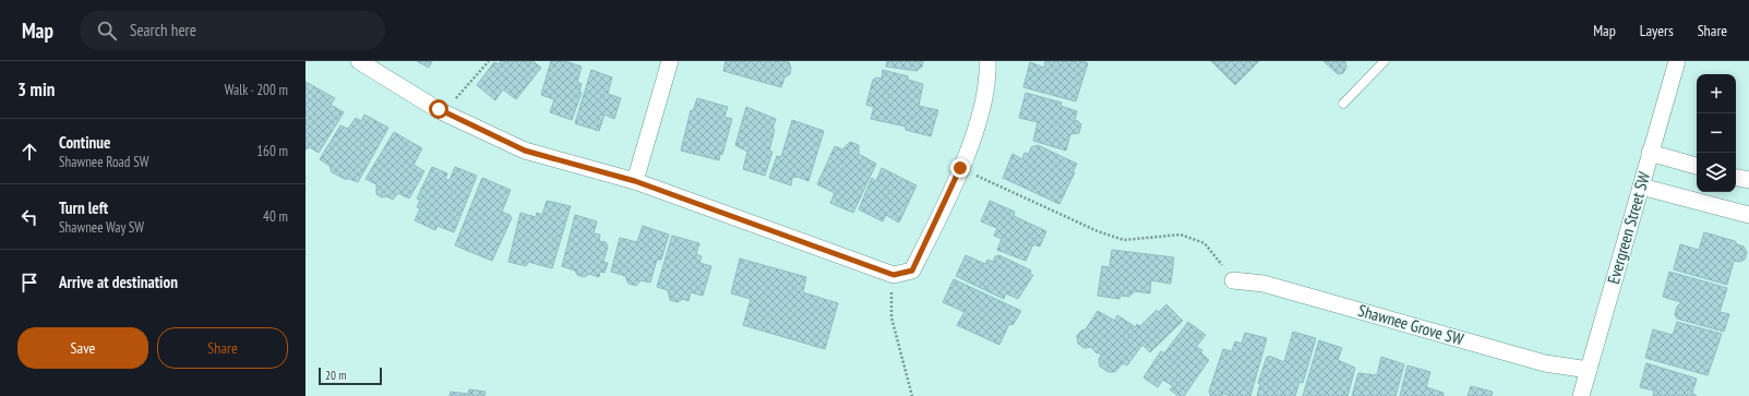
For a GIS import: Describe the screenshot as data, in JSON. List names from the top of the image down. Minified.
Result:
{"streets":{"street":["Evergreen Street SW","Shawnee Grove SW"]},"crossings":[["Evergreen Street SW","Shawnee Grove SW"]],"scale_bar":"20 m","page":{"header":"Map","search":"Search here","nav":["Map","Layers","Share"],"heading":["3 min","Walk · 200 m"],"map_buttons":["+","−"],"list":[["Continue","Shawnee Road SW","160 m"],["Turn left","Shawnee Way SW","40 m"],"Arrive at destination"],"buttons":["Save","Share"],"scale":"20 m"}}
